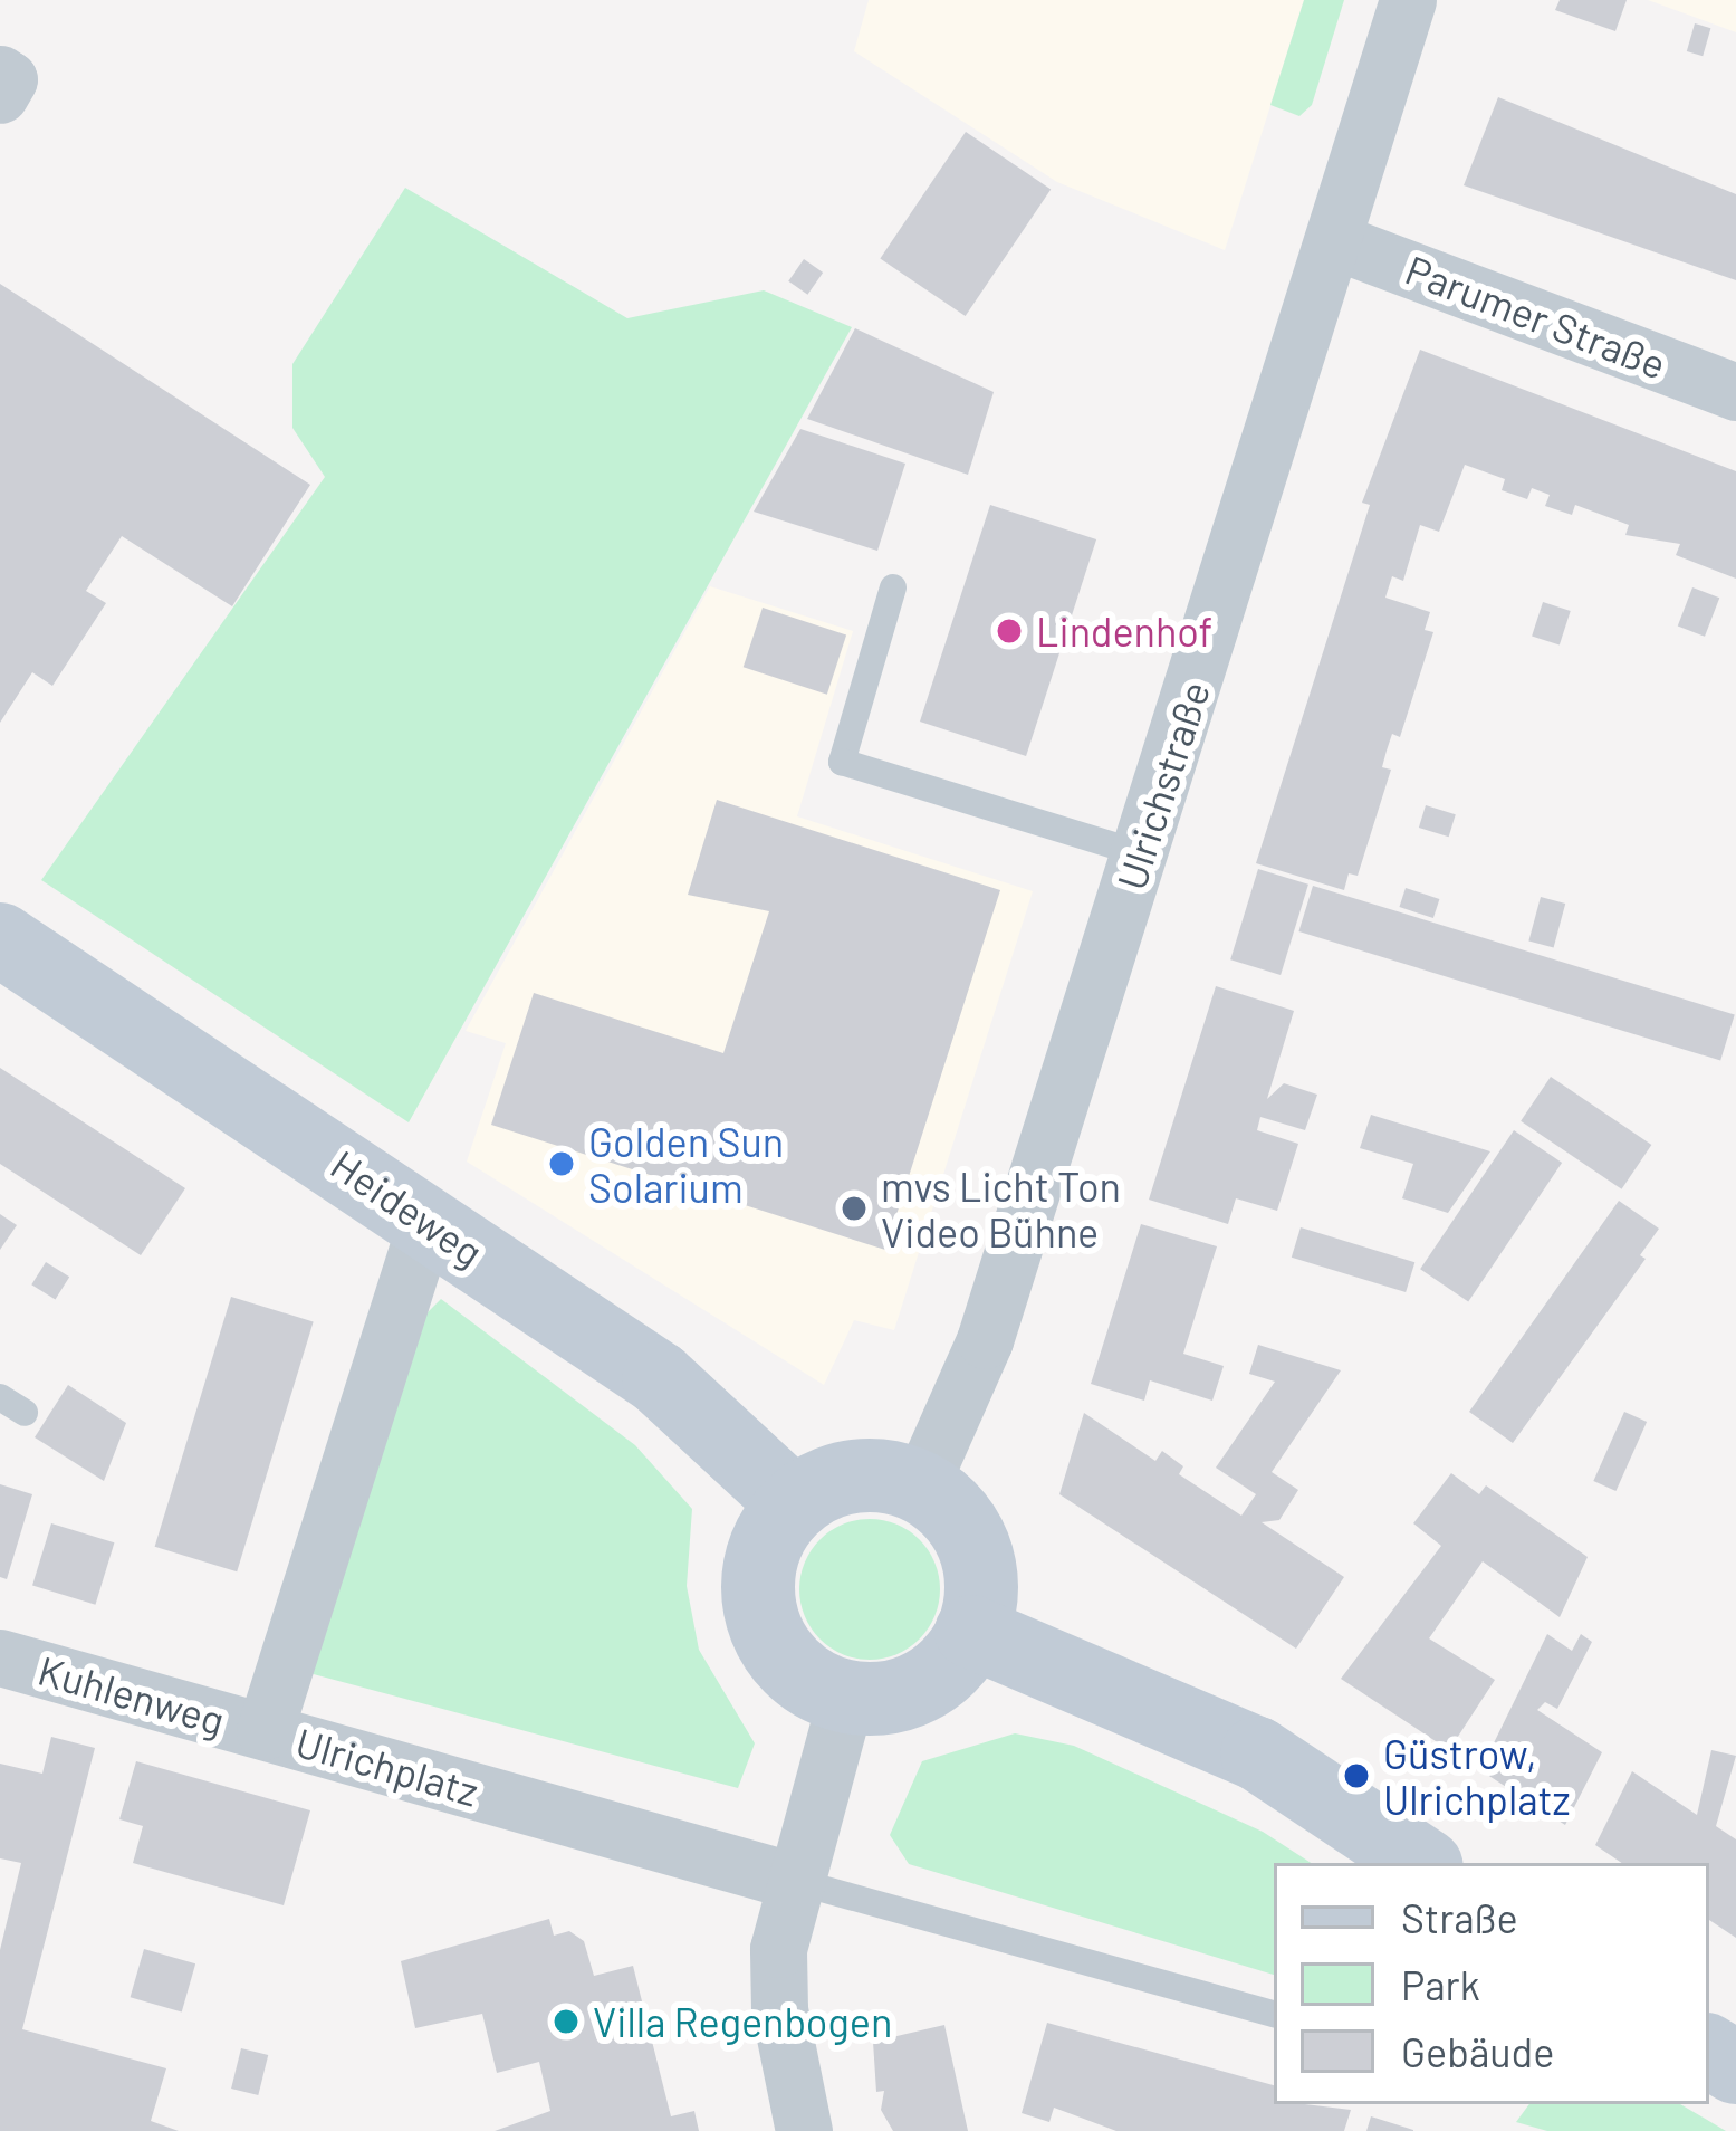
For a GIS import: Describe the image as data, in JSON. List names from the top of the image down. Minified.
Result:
{"streets":{"street":["Parumer Straße","Ulrichstraße","Heideweg","Kuhlenweg","Ulrichplatz"]},"crossings":[["Parumer Straße","Ulrichstraße"],["Ulrichstraße","Heideweg"],["Heideweg","Ulrichplatz"],["Kuhlenweg","Ulrichplatz"]],"places":["Lindenhof","Golden Sun Solarium","mvs Licht Ton Video Bühne","Güstrow, Ulrichplatz","Villa Regenbogen"],"legend":["Straße","Park","Gebäude"]}
